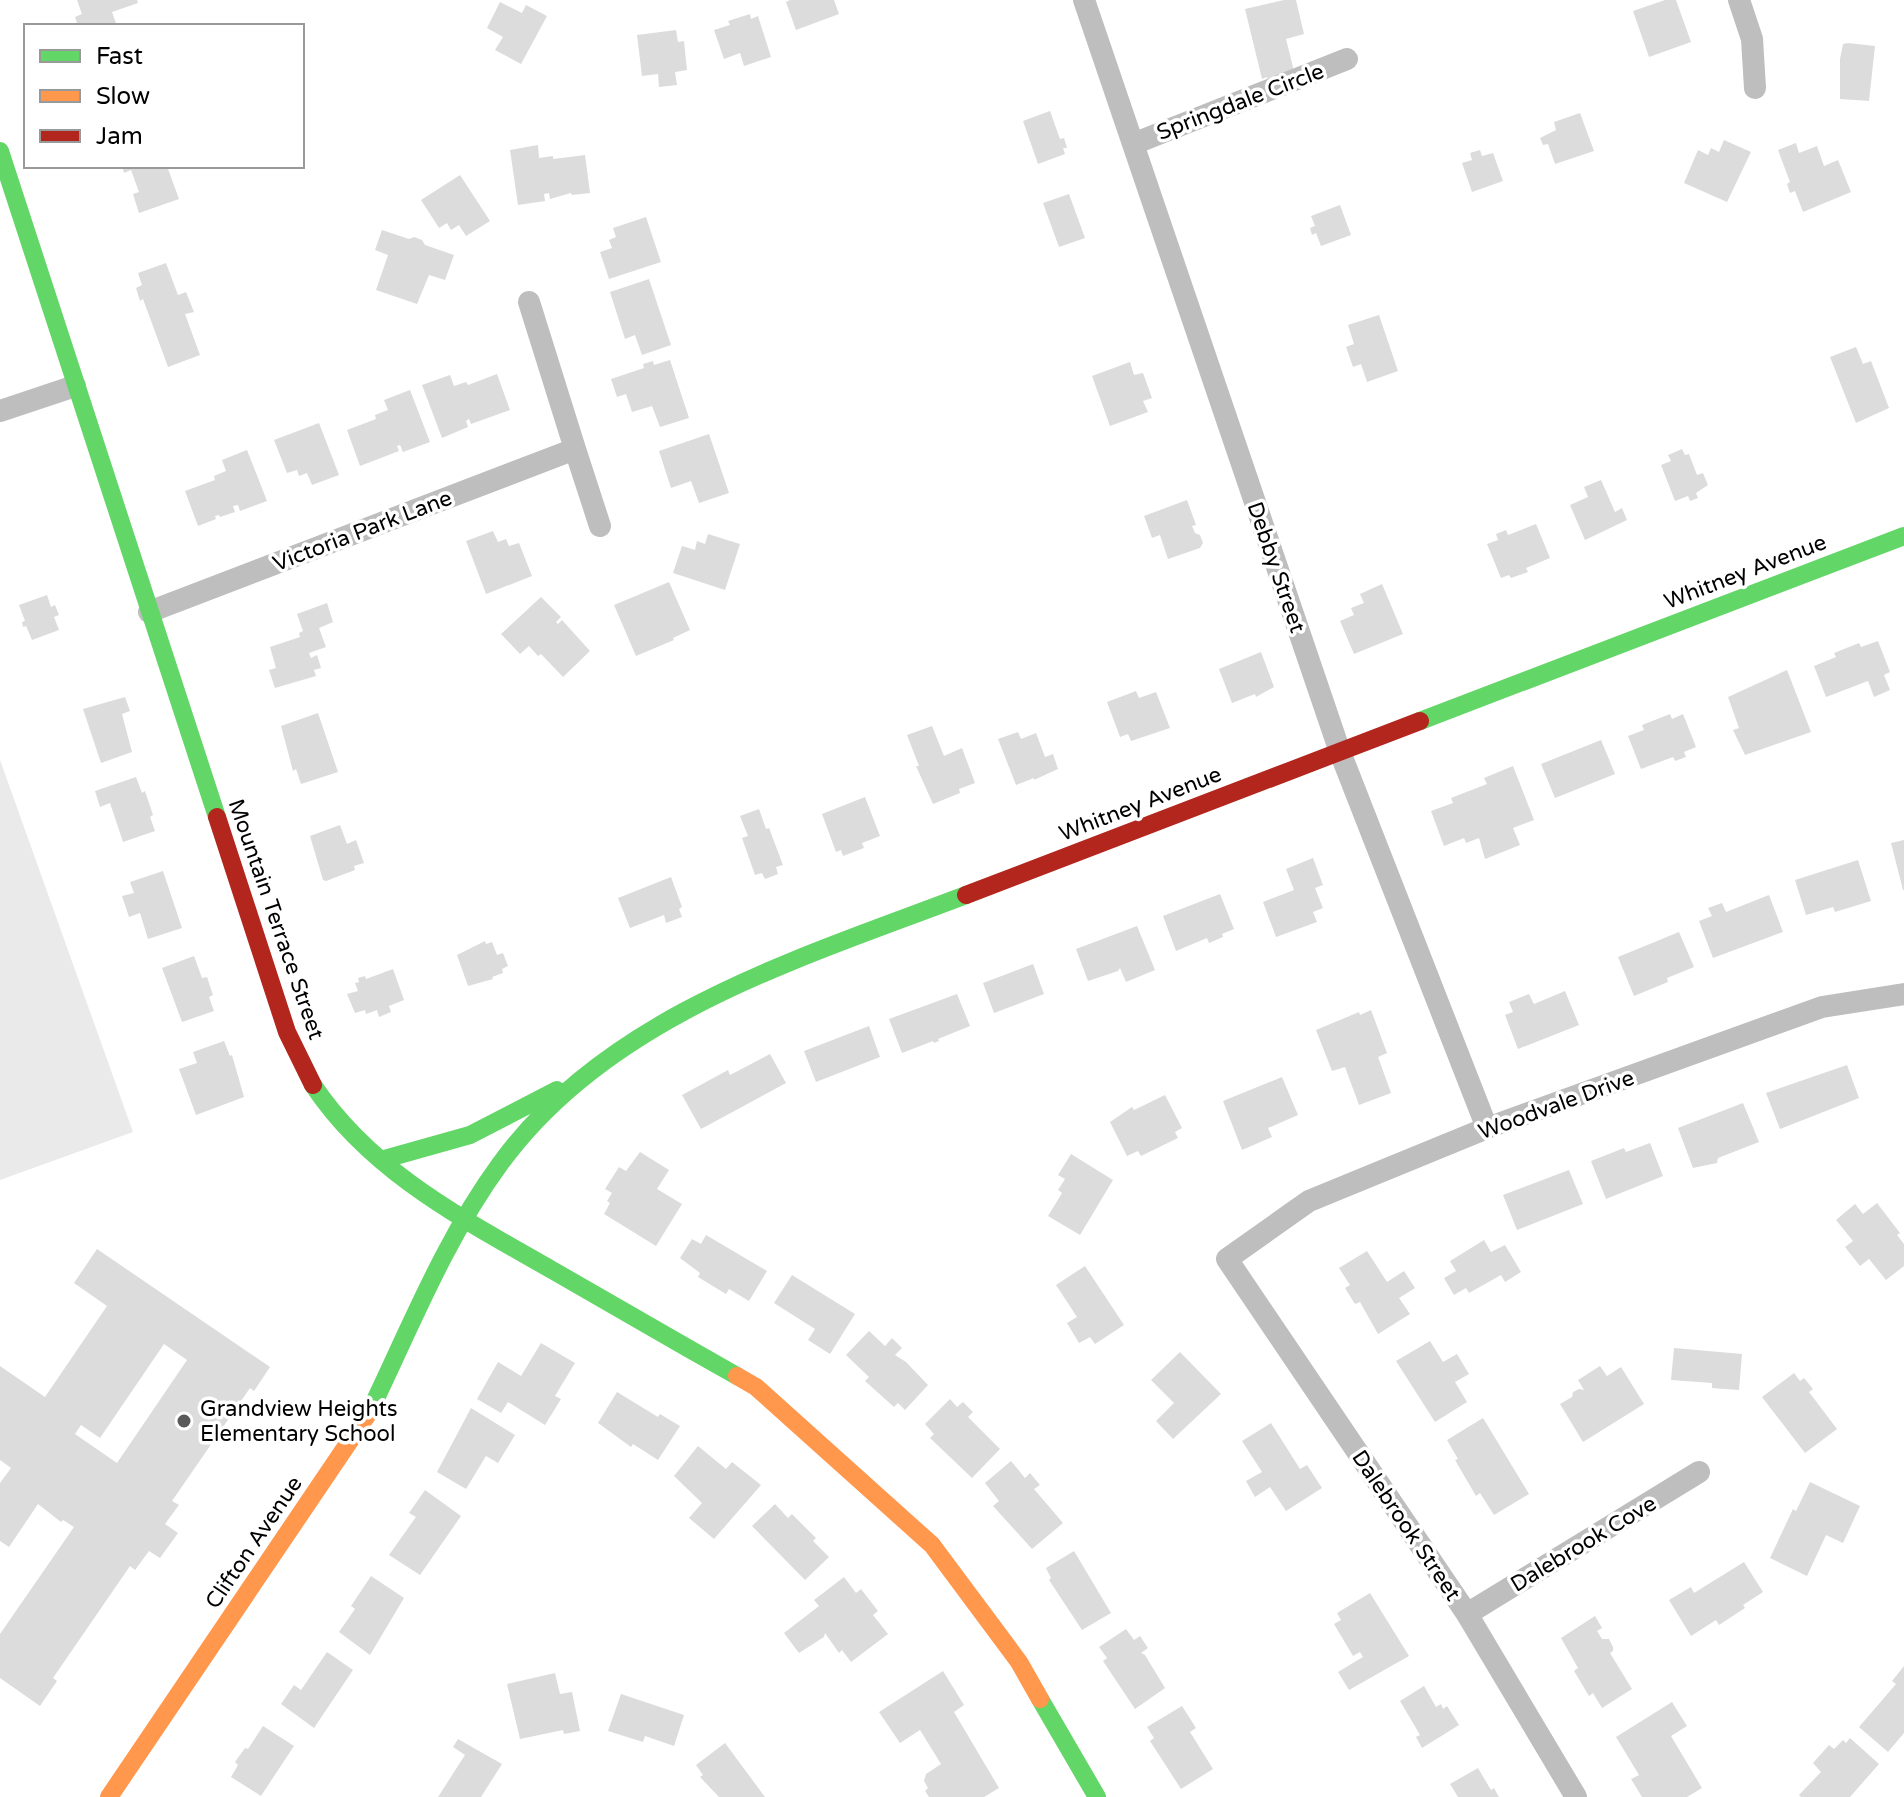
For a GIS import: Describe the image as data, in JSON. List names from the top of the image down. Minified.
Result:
{"streets":{"main road":["Whitney Avenue","Mountain Terrace Street","Clifton Avenue"],"street":["Springdale Circle","Victoria Park Lane","Debby Street","Woodvale Drive","Dalebrook Street","Dalebrook Cove"]},"crossings":[["Springdale Circle","Debby Street"],["Victoria Park Lane","Mountain Terrace Street"],["Debby Street","Whitney Avenue"],["Debby Street","Woodvale Drive"],["Whitney Avenue","Mountain Terrace Street"],["Whitney Avenue","Clifton Avenue"],["Mountain Terrace Street","Clifton Avenue"],["Woodvale Drive","Dalebrook Street"],["Dalebrook Street","Dalebrook Cove"]],"places":["Grandview Heights Elementary School"],"legend":["Fast","Slow","Jam"]}
